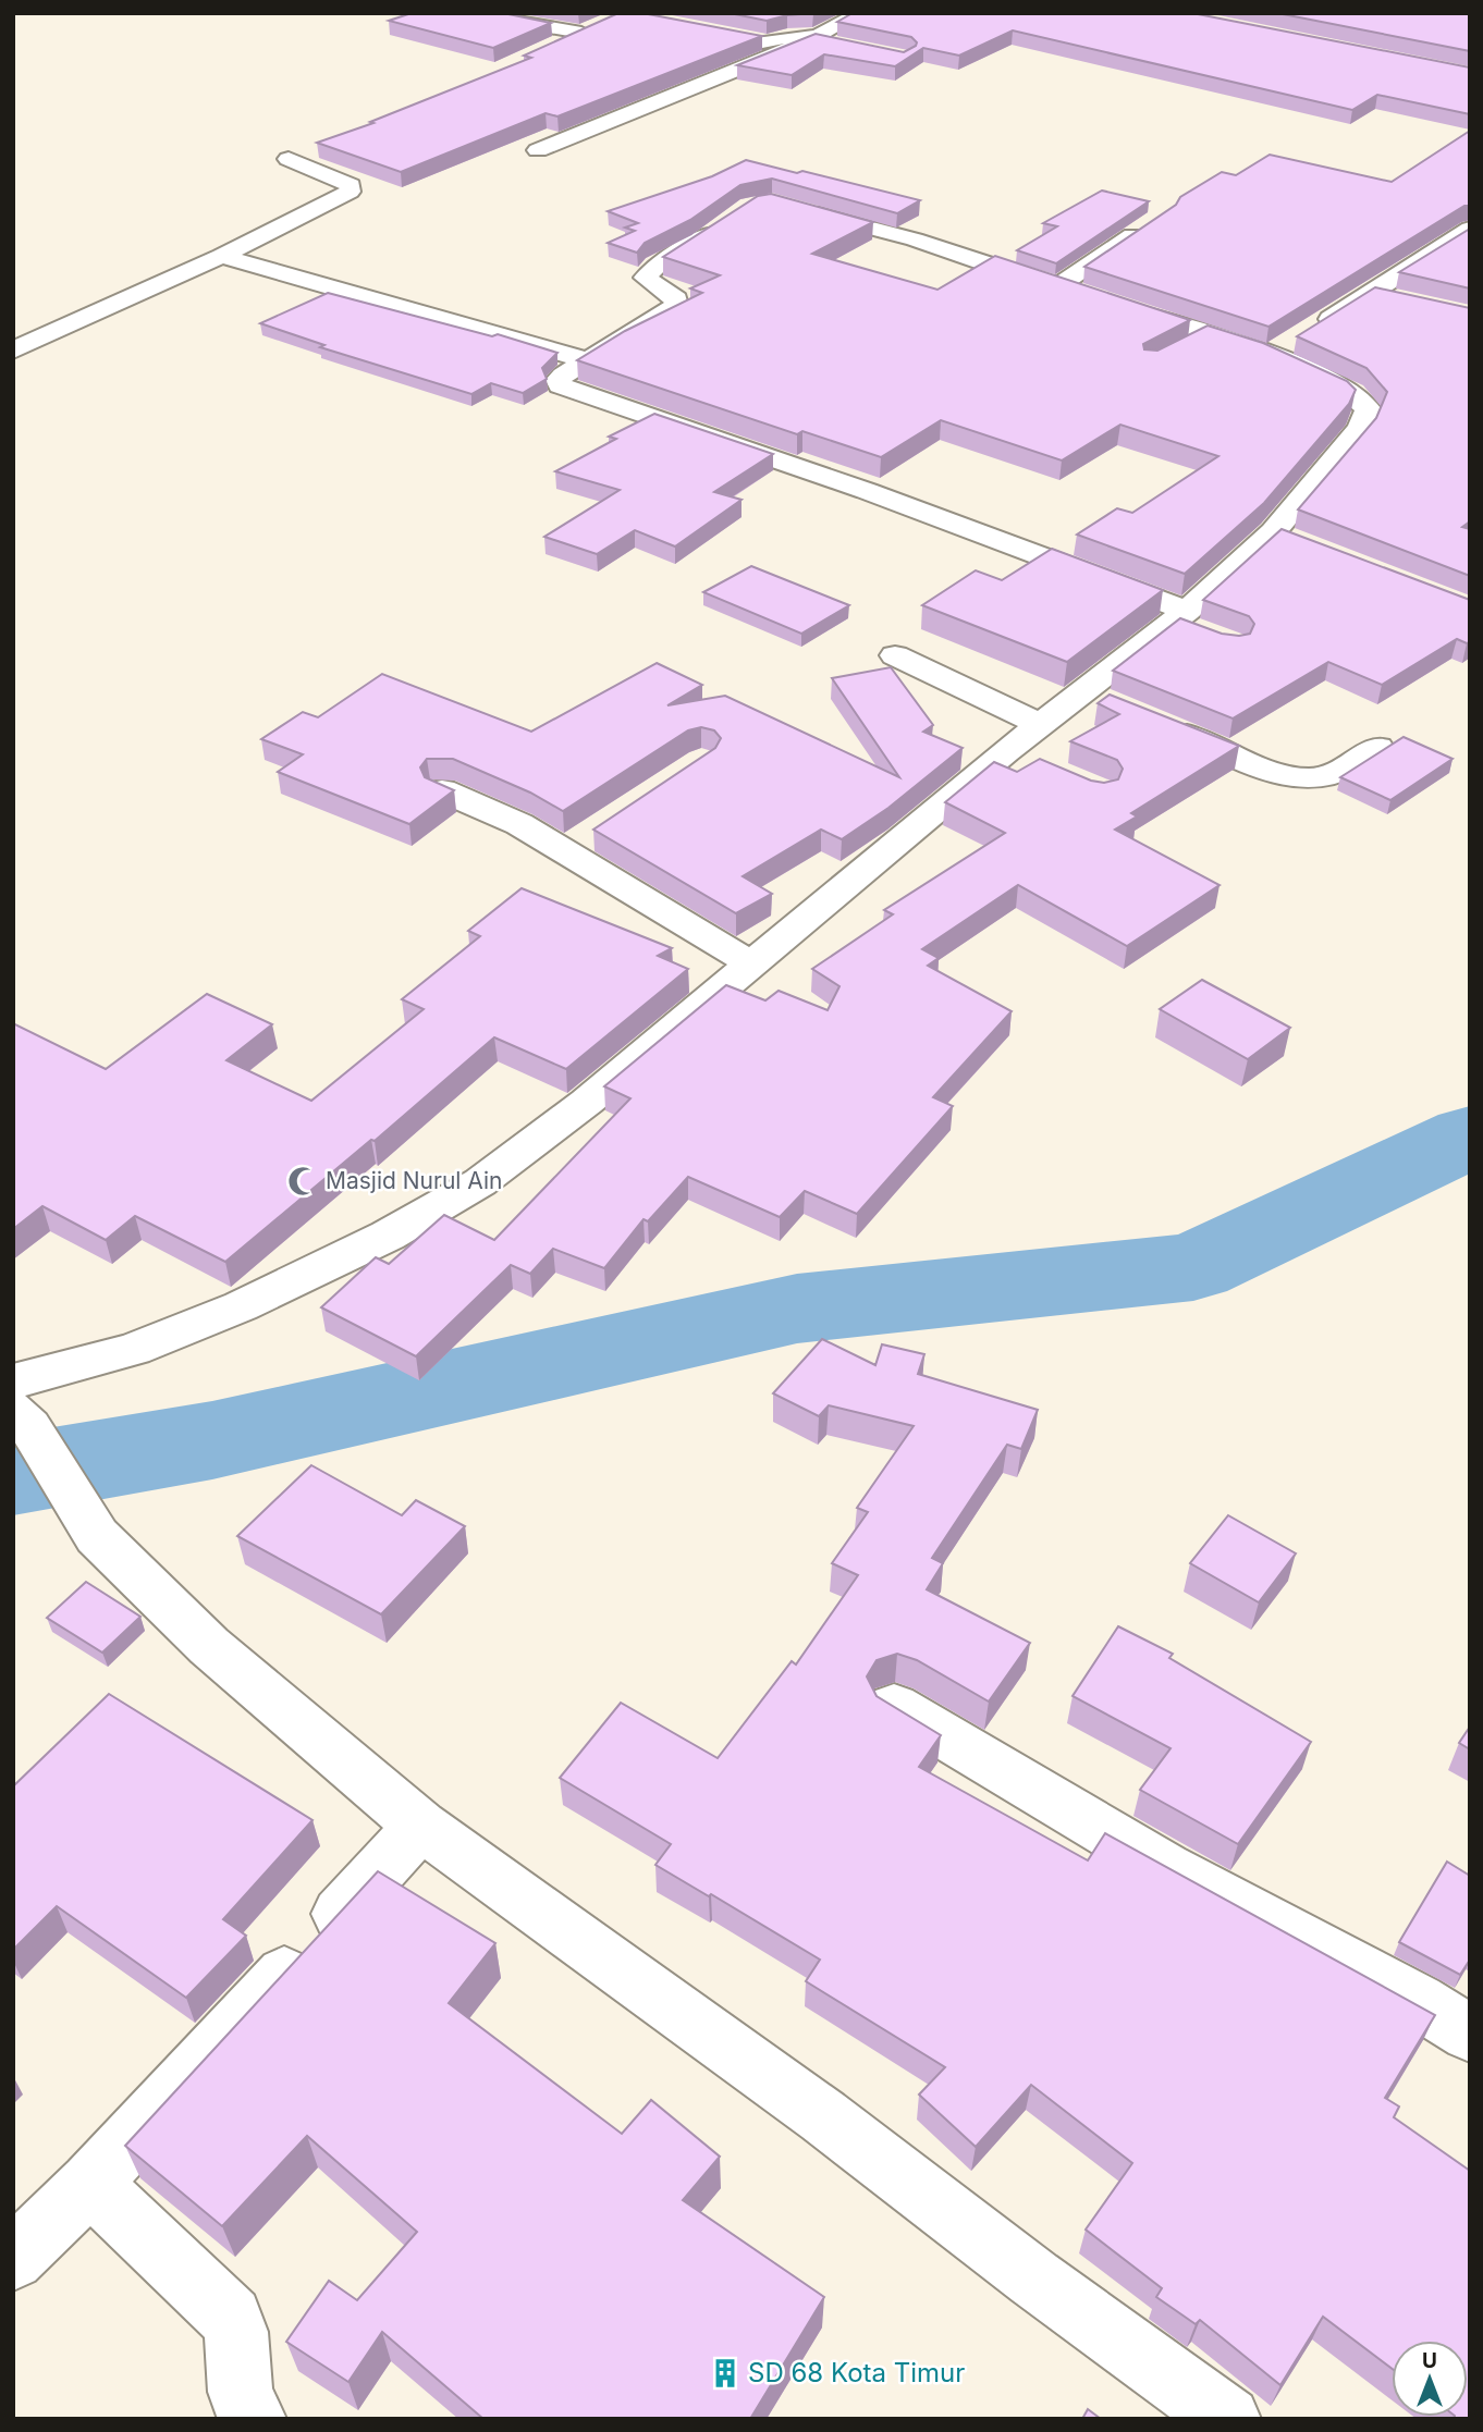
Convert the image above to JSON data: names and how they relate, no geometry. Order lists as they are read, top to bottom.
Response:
{
  "places": {
    "mosque": ["Masjid Nurul Ain"],
    "building": ["SD 68 Kota Timur"]
  },
  "north": "top"
}
